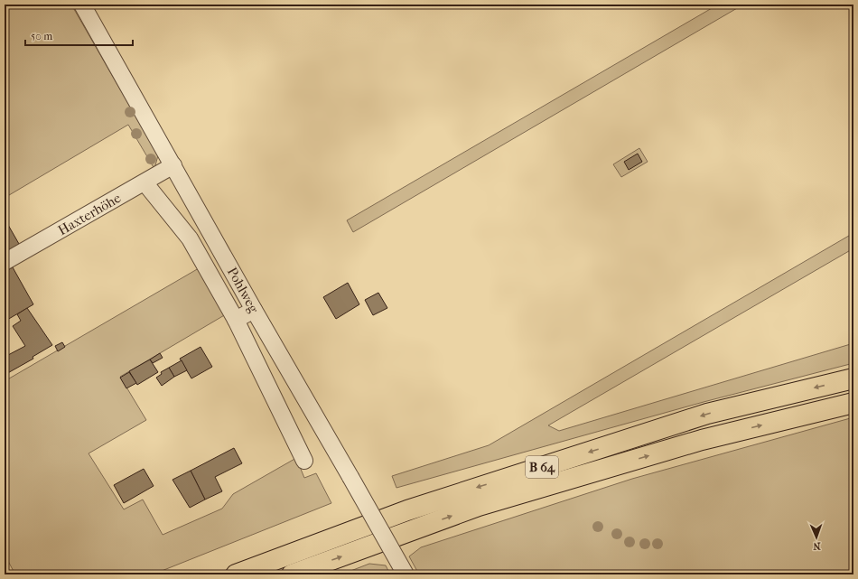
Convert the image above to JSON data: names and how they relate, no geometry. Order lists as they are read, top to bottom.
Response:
{
  "streets": {
    "highway": ["B 64"],
    "street": ["Haxterhöhe", "Pohlweg"]
  },
  "crossings": [
    ["Haxterhöhe", "Pohlweg"]
  ],
  "scale_bar": "50 m",
  "north": "bottom"
}
